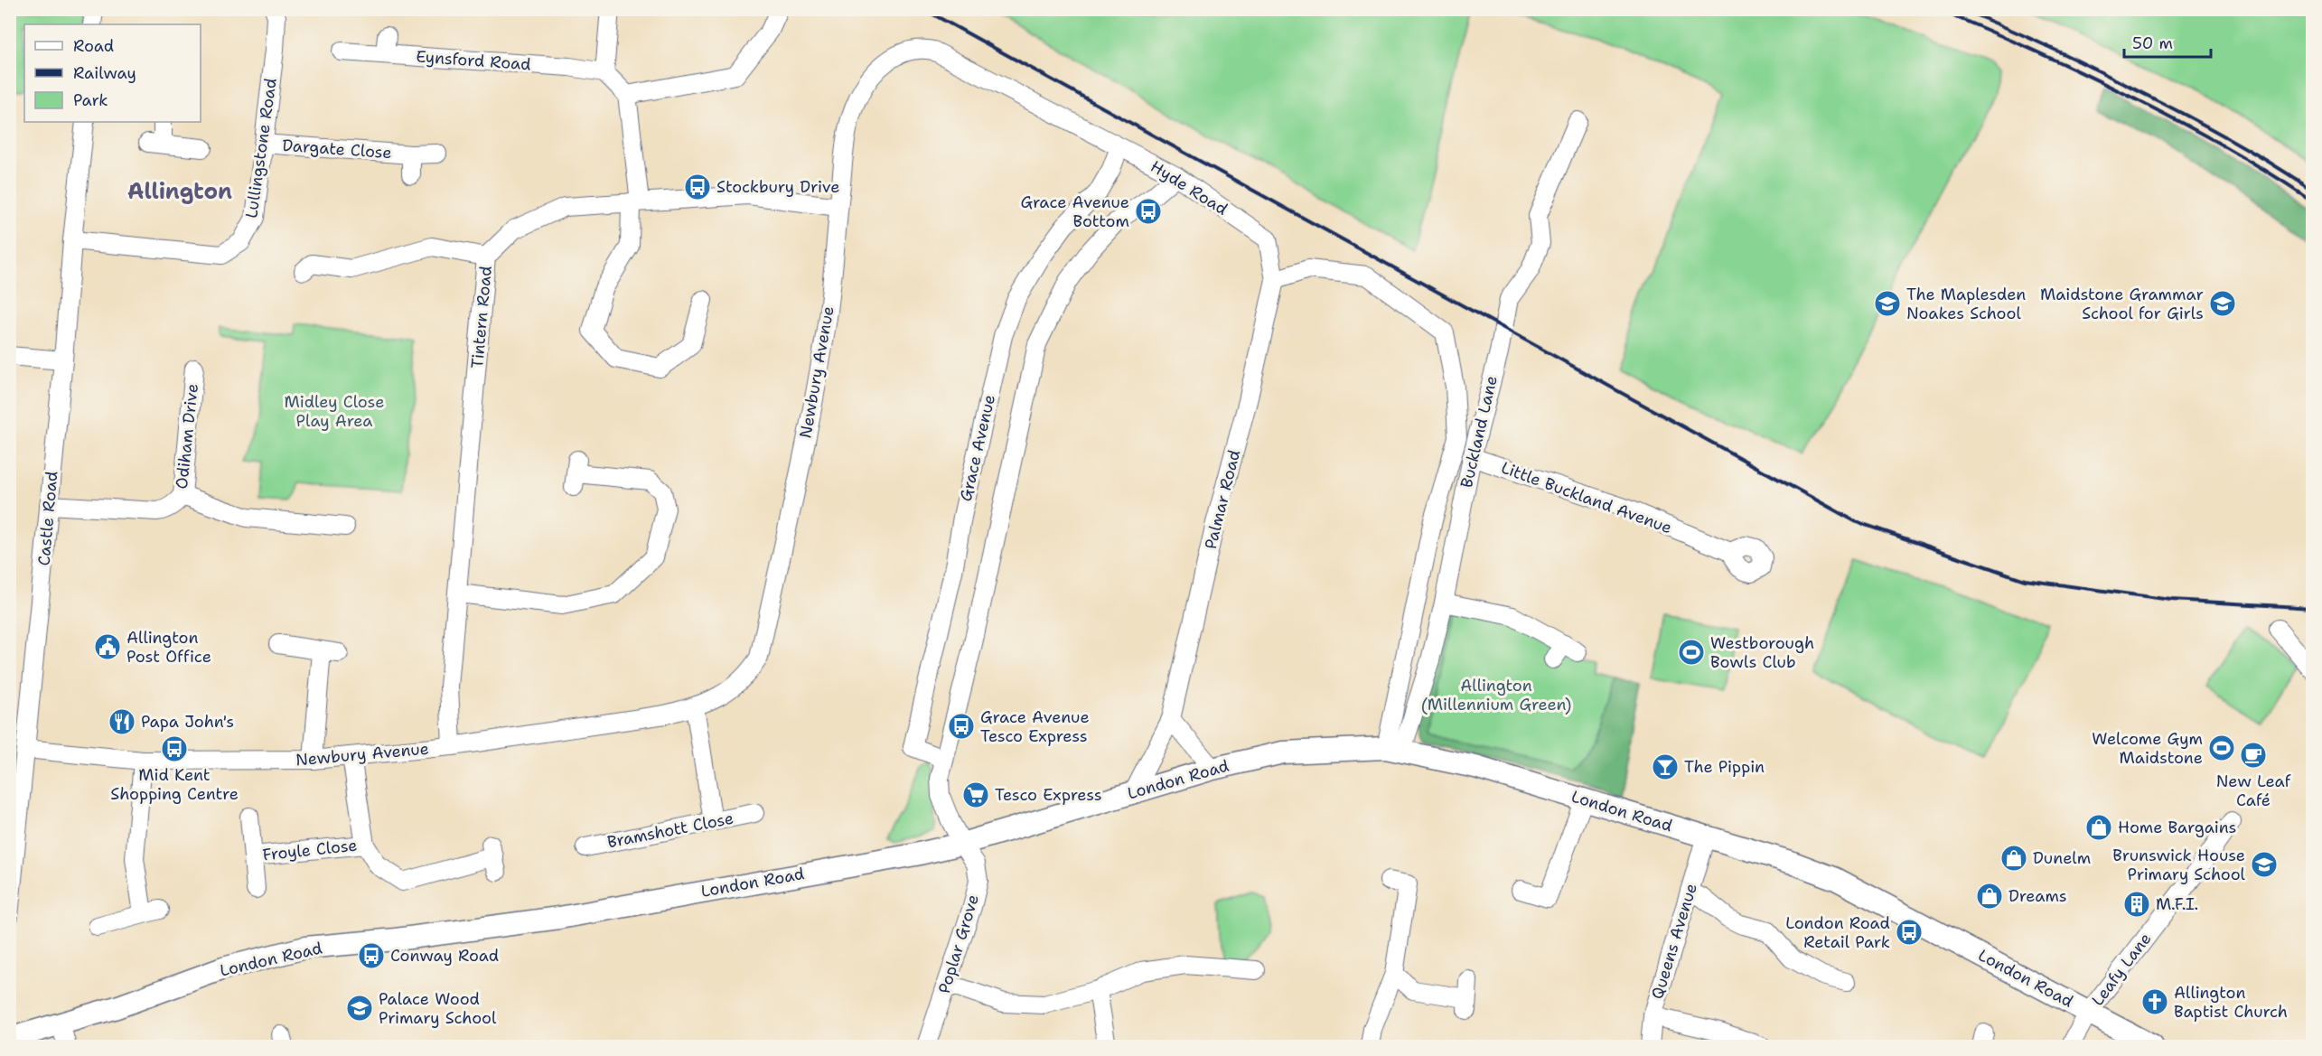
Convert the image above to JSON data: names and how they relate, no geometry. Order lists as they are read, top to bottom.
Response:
{
  "streets": {
    "main road": ["London Road"],
    "street": [
      "Eynsford Road",
      "Lullingstone Road",
      "Dargate Close",
      "Hyde Road",
      "Tintern Road",
      "Newbury Avenue",
      "Buckland Lane",
      "Odiham Drive",
      "Grace Avenue",
      "Little Buckland Avenue",
      "Palmar Road",
      "Castle Road",
      "Bramshott Close",
      "Froyle Close",
      "Queens Avenue",
      "Poplar Grove",
      "Leafy Lane"
    ]
  },
  "crossings": [
    ["Lullingstone Road", "Dargate Close"],
    ["Lullingstone Road", "Castle Road"],
    ["Hyde Road", "Newbury Avenue"],
    ["Hyde Road", "Buckland Lane"],
    ["Hyde Road", "Grace Avenue"],
    ["Hyde Road", "Palmar Road"],
    ["Tintern Road", "Newbury Avenue"],
    ["Newbury Avenue", "Castle Road"],
    ["Newbury Avenue", "Froyle Close"],
    ["Buckland Lane", "Little Buckland Avenue"],
    ["Buckland Lane", "Palmar Road"],
    ["Buckland Lane", "London Road"],
    ["Odiham Drive", "Castle Road"],
    ["Palmar Road", "London Road"],
    ["London Road", "Queens Avenue"],
    ["London Road", "Poplar Grove"],
    ["London Road", "Leafy Lane"]
  ],
  "districts": ["Allington"],
  "parks": ["Midley Close Play Area", "Allington (Millennium Green)"],
  "places": {
    "bus stop": [
      "Stockbury Drive",
      "Grace Avenue Bottom",
      "Grace Avenue Tesco Express",
      "Mid Kent Shopping Centre",
      "London Road Retail Park",
      "Conway Road"
    ],
    "school or university": [
      "The Maplesden Noakes School",
      "Maidstone Grammar School for Girls",
      "Brunswick House Primary School",
      "Palace Wood Primary School"
    ],
    "public building": ["Allington Post Office"],
    "sports": ["Westborough Bowls Club", "Welcome Gym Maidstone"],
    "restaurant": ["Papa John's"],
    "cafe": ["New Leaf Café"],
    "bar": ["The Pippin"],
    "supermarket": ["Tesco Express"],
    "shop": ["Home Bargains", "Dunelm", "Dreams"],
    "building": ["M.F.I."],
    "church": ["Allington Baptist Church"]
  },
  "legend": ["Road", "Railway", "Park"],
  "scale_bar": "50 m"
}
